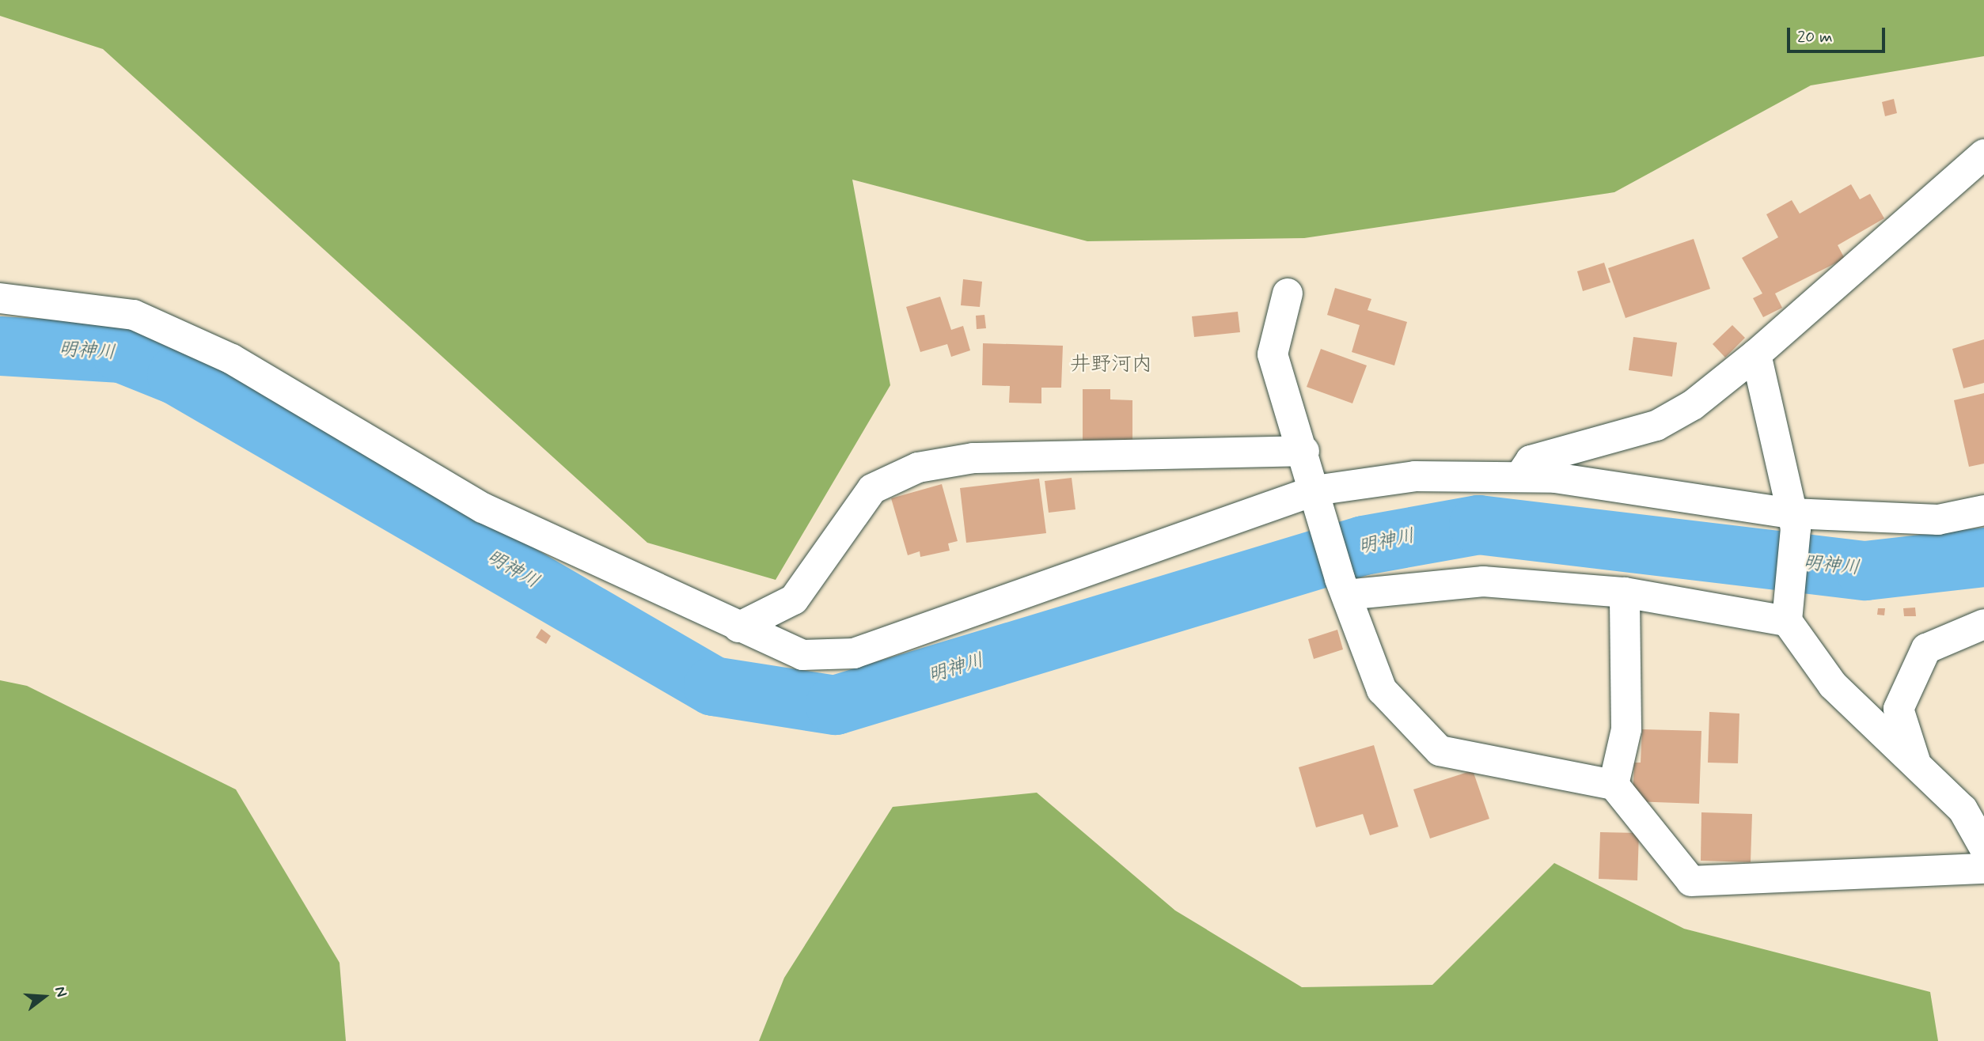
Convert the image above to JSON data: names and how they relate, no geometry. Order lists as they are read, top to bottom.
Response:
{
  "districts": ["井野河内"],
  "water": ["明神川"],
  "scale_bar": "20 m",
  "north": "right"
}
